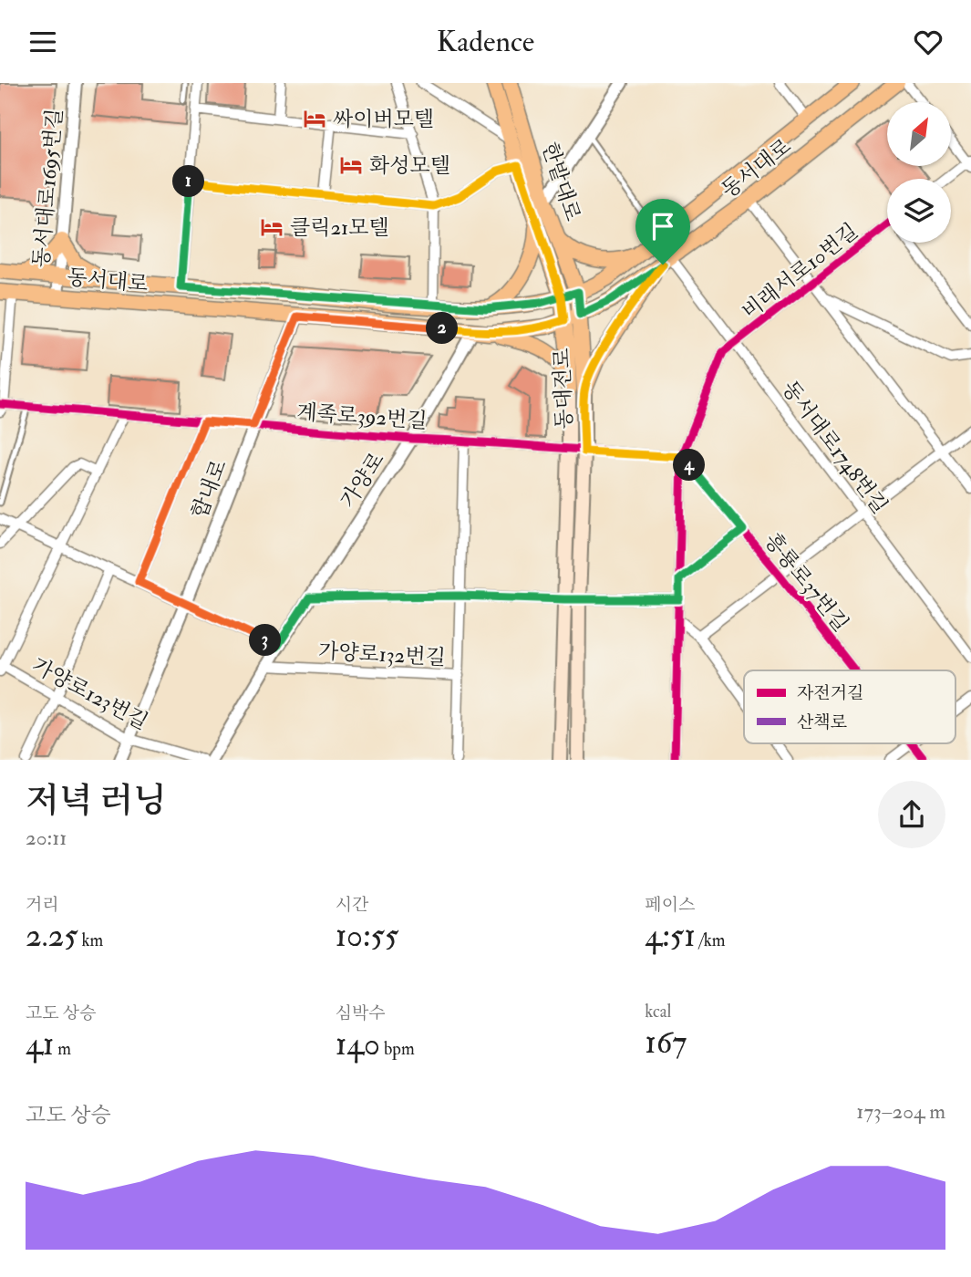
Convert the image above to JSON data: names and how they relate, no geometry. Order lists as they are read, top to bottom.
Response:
{
  "streets": {
    "main road": ["동서대로", "한밭대로", "동대전로"],
    "street": [
      "동서대로1695번길",
      "비래서로10번길",
      "계족로392번길",
      "동서대로1748번길",
      "가양로",
      "합내로",
      "흥룡로37번길",
      "가양로132번길",
      "가양로123번길"
    ]
  },
  "crossings": [
    ["동서대로", "한밭대로"],
    ["동서대로", "동서대로1695번길"],
    ["동서대로", "동대전로"],
    ["동서대로", "동서대로1748번길"],
    ["동서대로", "가양로"],
    ["동서대로", "합내로"],
    ["한밭대로", "동대전로"],
    ["비래서로10번길", "동서대로1748번길"],
    ["비래서로10번길", "흥룡로37번길"],
    ["동대전로", "계족로392번길"],
    ["계족로392번길", "가양로"],
    ["계족로392번길", "합내로"],
    ["가양로", "가양로132번길"],
    ["합내로", "가양로123번길"]
  ],
  "places": {
    "hotel": ["싸이버모텔", "화성모텔", "클릭21모텔"]
  },
  "legend": ["자전거길", "산책로"],
  "north": "top right",
  "page": {
    "header": "Kadence",
    "pins": [
      "1",
      "2",
      "4",
      "3"
    ],
    "heading": ["저녁 러닝", "20:11"],
    "stats": [
      ["거리", "2.25 km"],
      ["시간", "10:55"],
      ["페이스", "4:51 /km"],
      ["고도 상승", "41 m"],
      ["심박수", "140 bpm"],
      ["kcal", "167"]
    ],
    "chart": ["고도 상승", "173–204 m"]
  }
}
